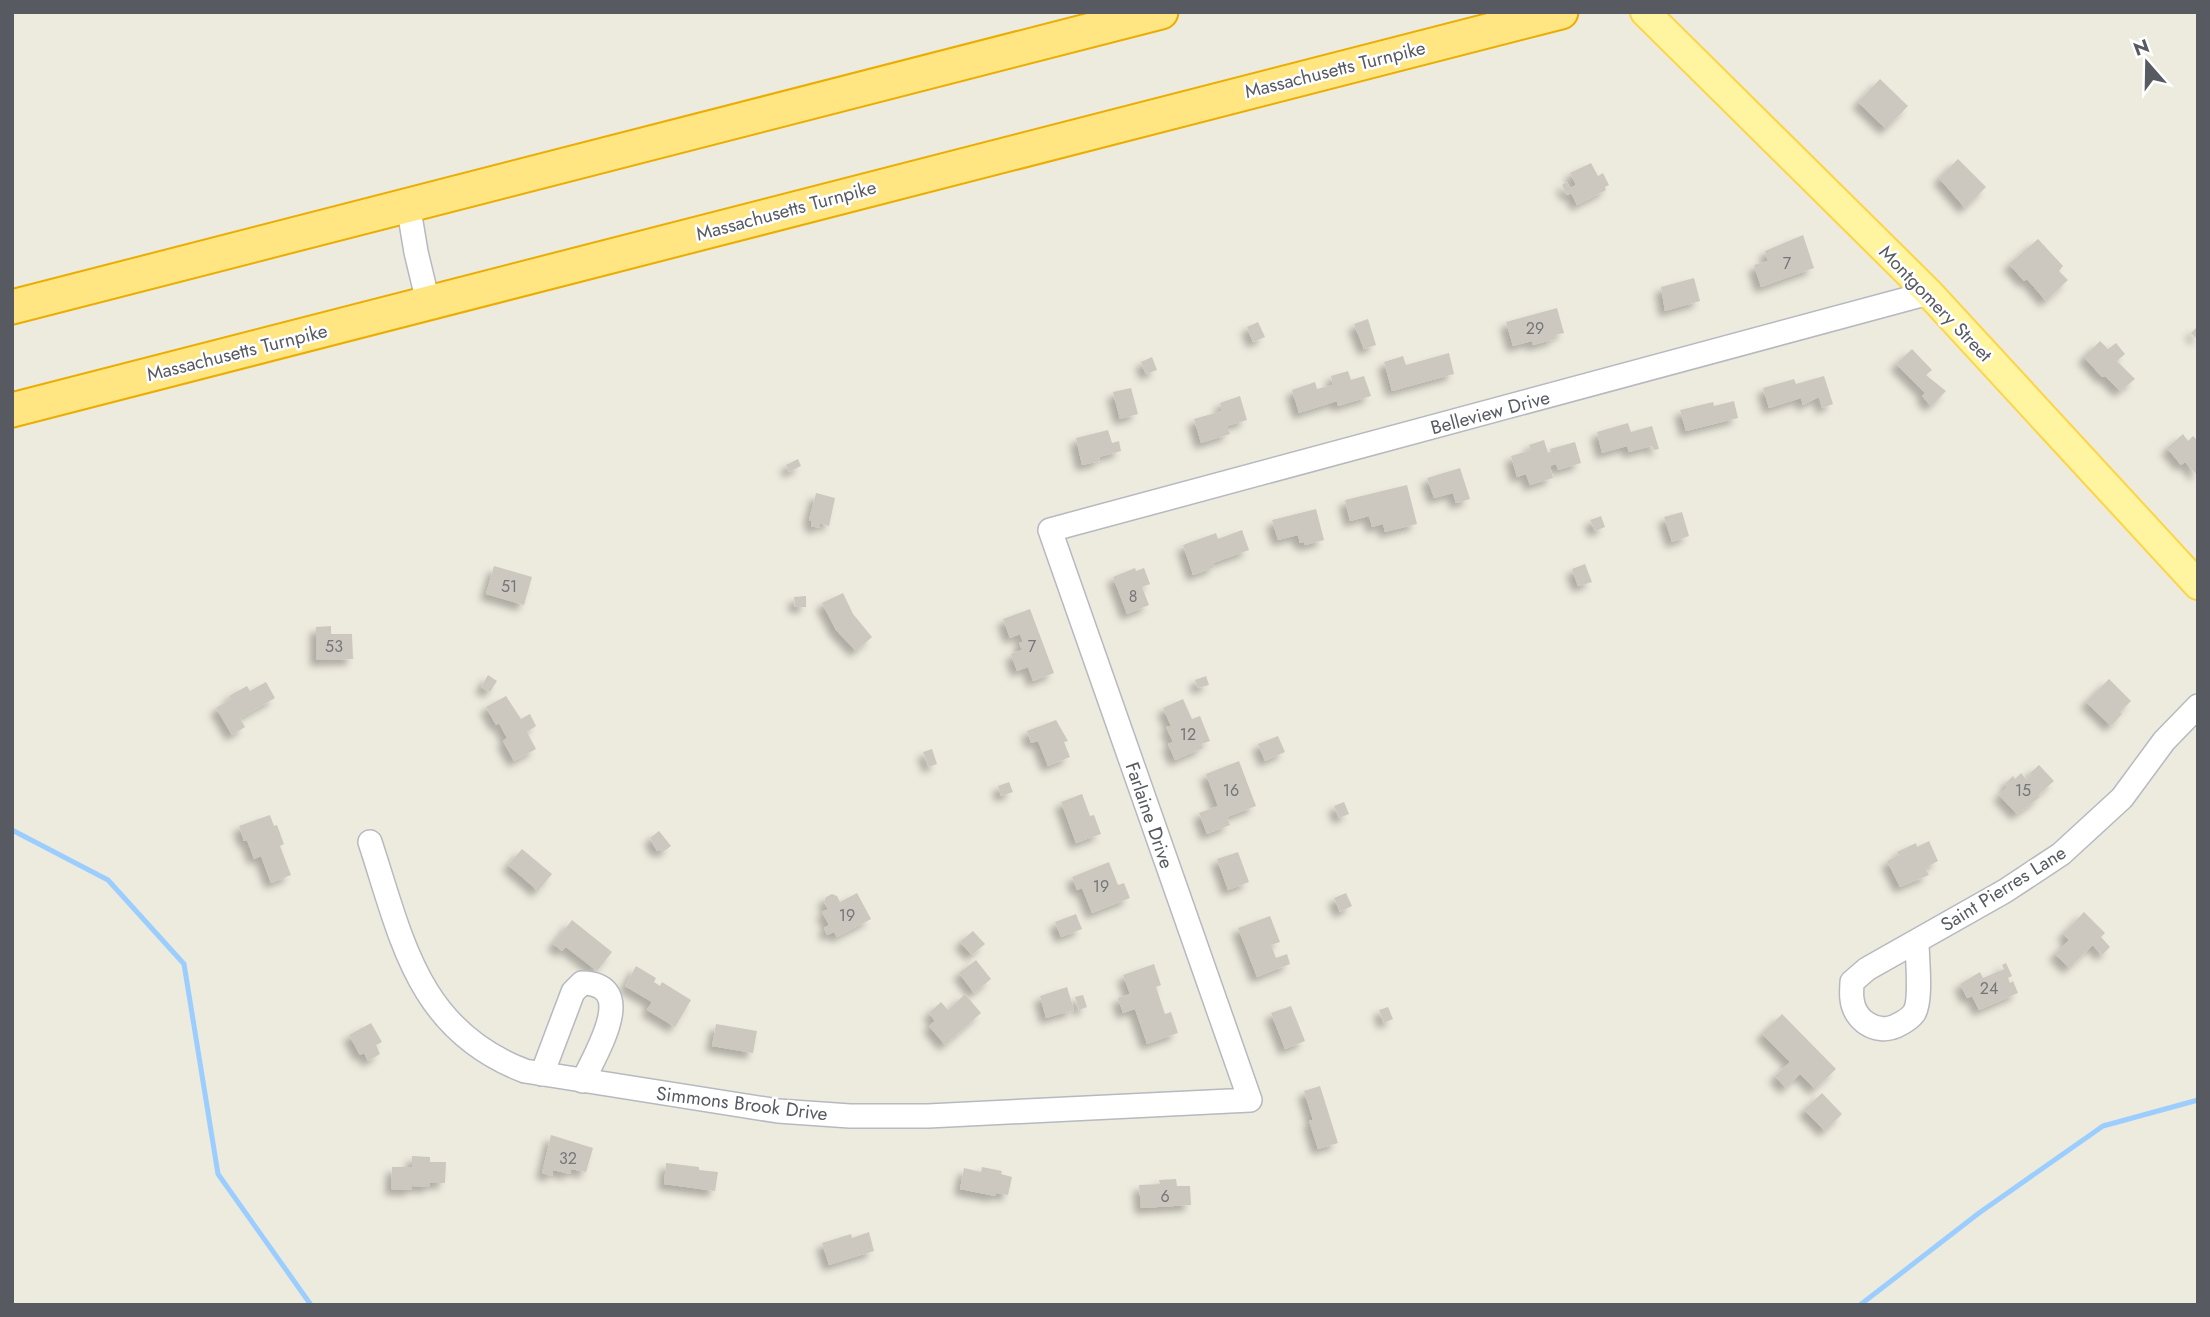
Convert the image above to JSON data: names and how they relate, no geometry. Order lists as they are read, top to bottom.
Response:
{
  "streets": {
    "highway": ["Massachusetts Turnpike"],
    "main road": ["Montgomery Street"],
    "street": [
      "Belleview Drive",
      "Farlaine Drive",
      "Saint Pierres Lane",
      "Simmons Brook Drive"
    ]
  },
  "crossings": [
    ["Montgomery Street", "Belleview Drive"],
    ["Belleview Drive", "Farlaine Drive"],
    ["Farlaine Drive", "Simmons Brook Drive"]
  ],
  "house_numbers": [
    "7",
    "29",
    "51",
    "8",
    "53",
    "7",
    "12",
    "16",
    "15",
    "19",
    "19",
    "24",
    "32",
    "6"
  ],
  "north": "top"
}
